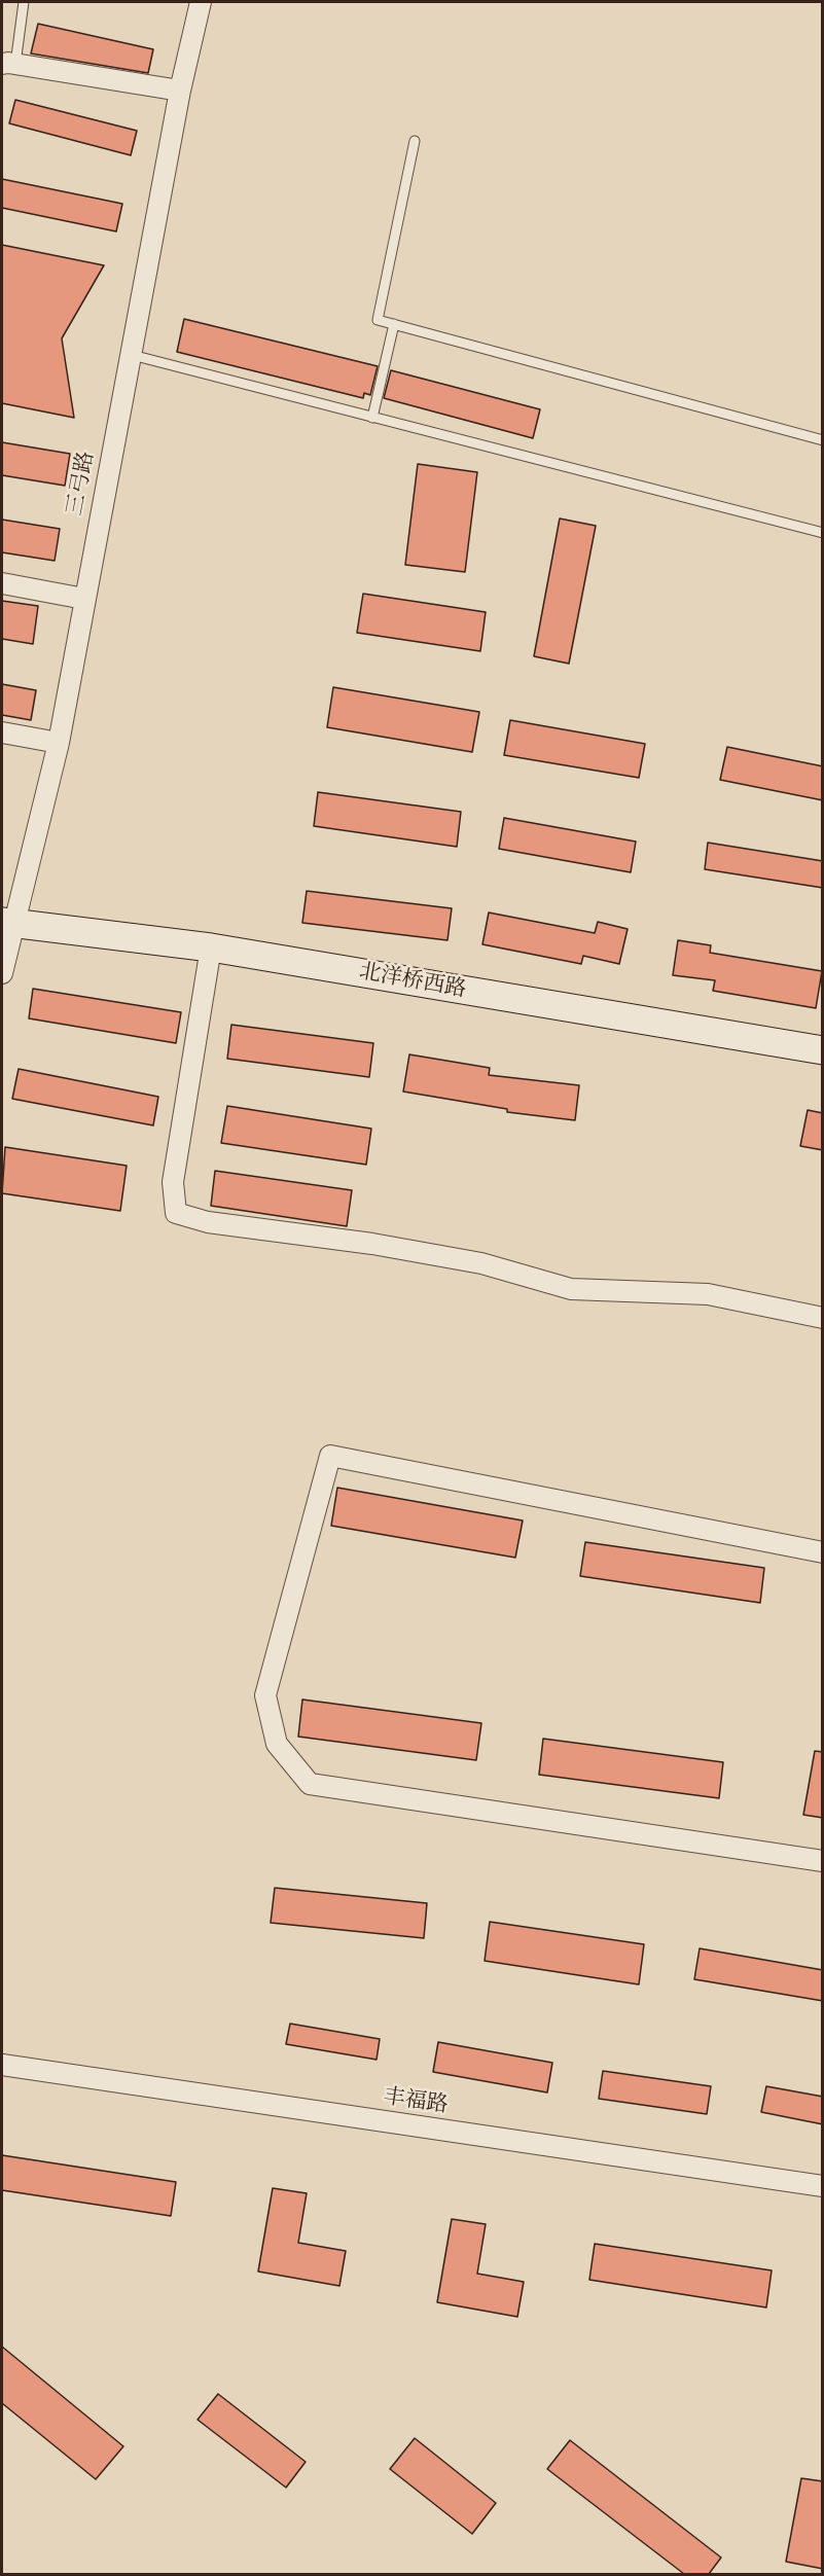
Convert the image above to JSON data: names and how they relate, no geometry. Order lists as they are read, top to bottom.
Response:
{
  "streets": {
    "main road": ["北洋桥西路"],
    "street": ["三弓路", "丰福路"]
  },
  "crossings": [
    ["三弓路", "北洋桥西路"]
  ]
}
